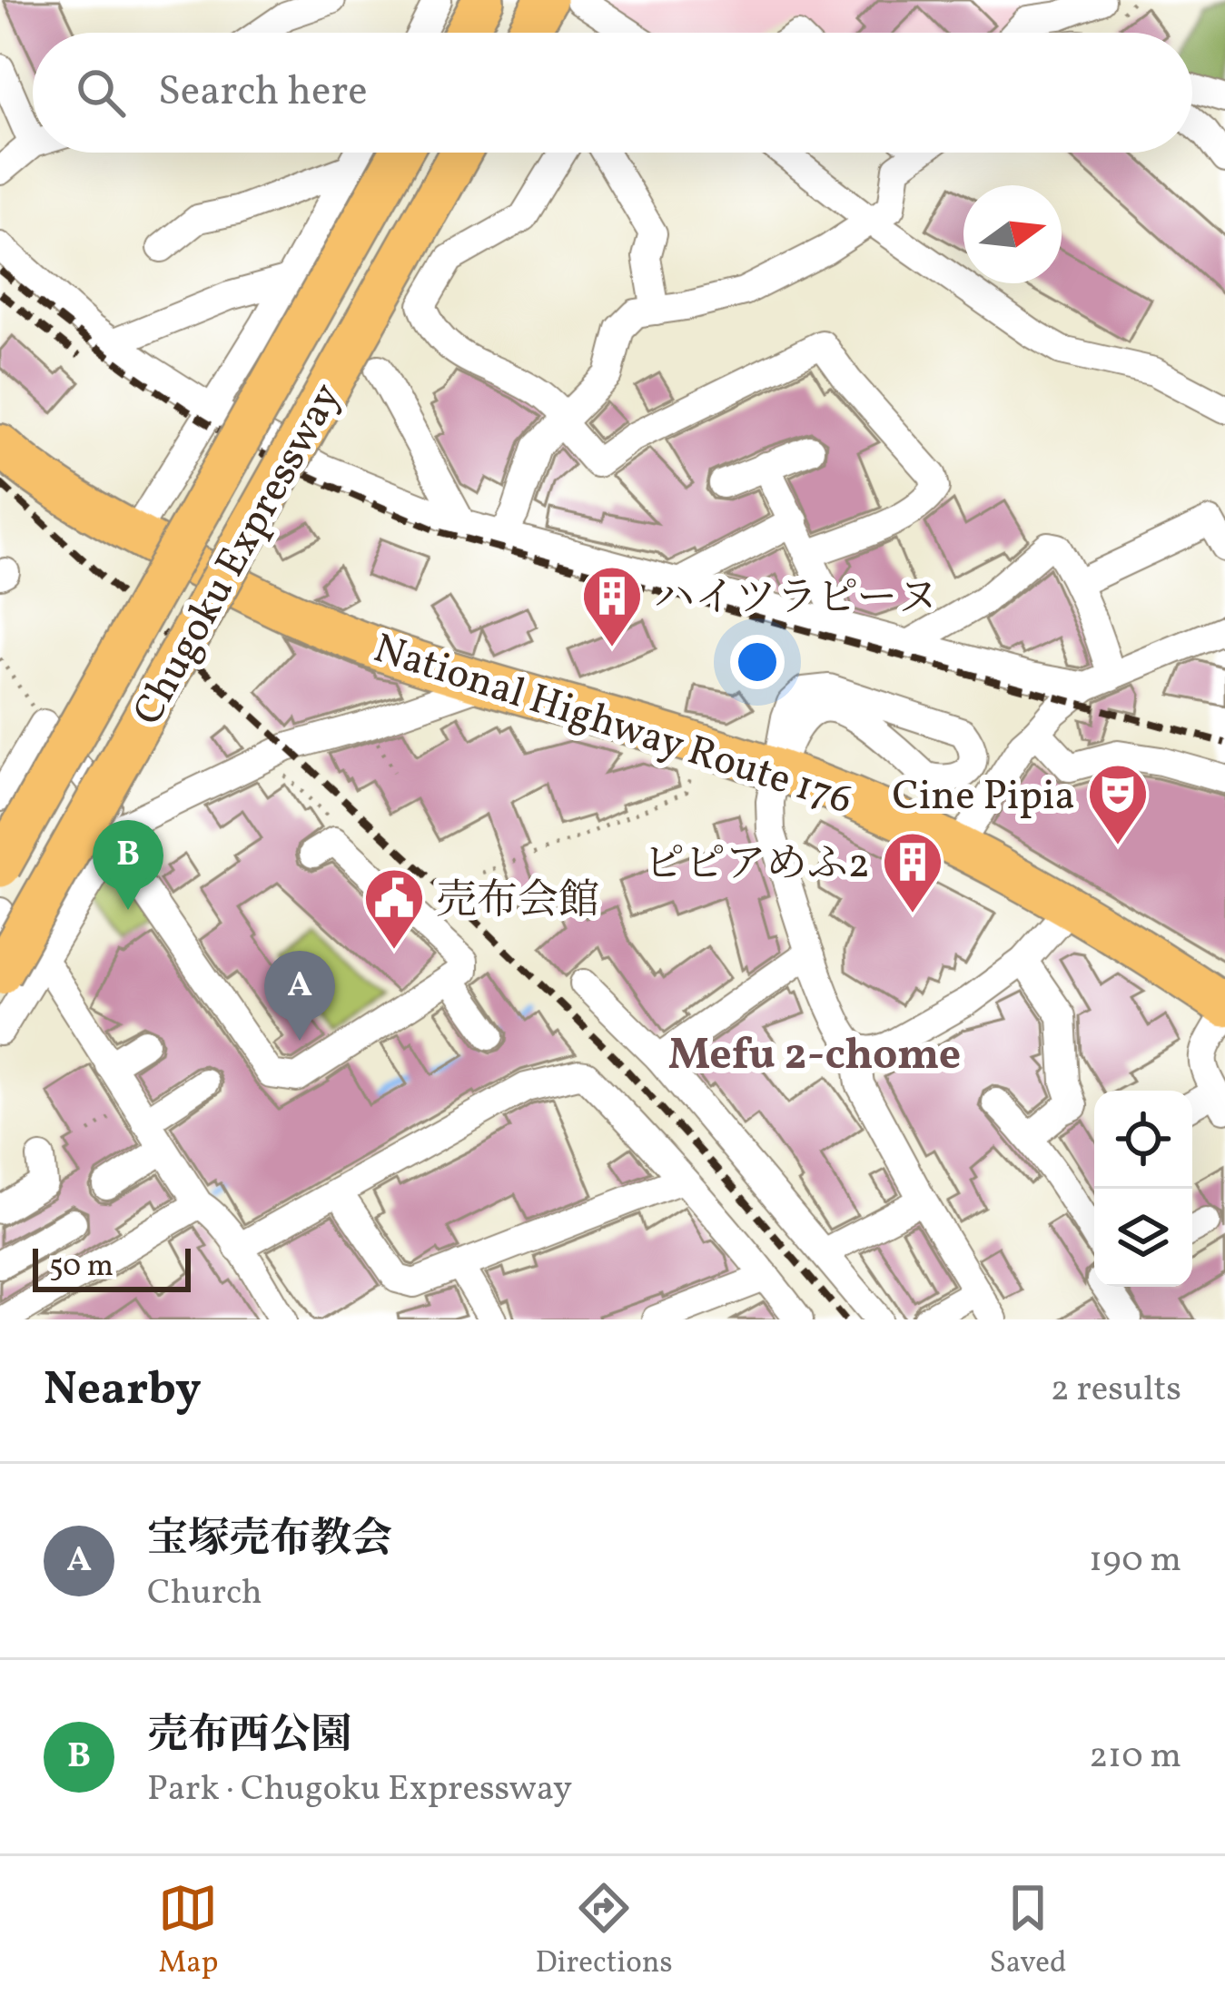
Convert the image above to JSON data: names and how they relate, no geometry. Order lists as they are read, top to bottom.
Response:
{
  "streets": {
    "highway": ["Chugoku Expressway", "National Highway Route 176"]
  },
  "districts": ["Mefu 2-chome"],
  "places": {
    "building": ["ハイツラピーヌ", "ピピアめふ2"],
    "theatre": ["Cine Pipia"],
    "public building": ["売布会館"]
  },
  "scale_bar": "50 m",
  "north": "right",
  "page": {
    "search": "Search here",
    "pins": ["B", "A"],
    "scale": "50 m",
    "heading": ["Nearby", "2 results"],
    "list": [
      {
        "mark": "A",
        "name": "宝塚売布教会",
        "note": "Church",
        "value": "190 m"
      },
      {
        "mark": "B",
        "name": "売布西公園",
        "note": "Park · Chugoku Expressway",
        "value": "210 m"
      }
    ],
    "nav": ["Map", "Directions", "Saved"]
  }
}
